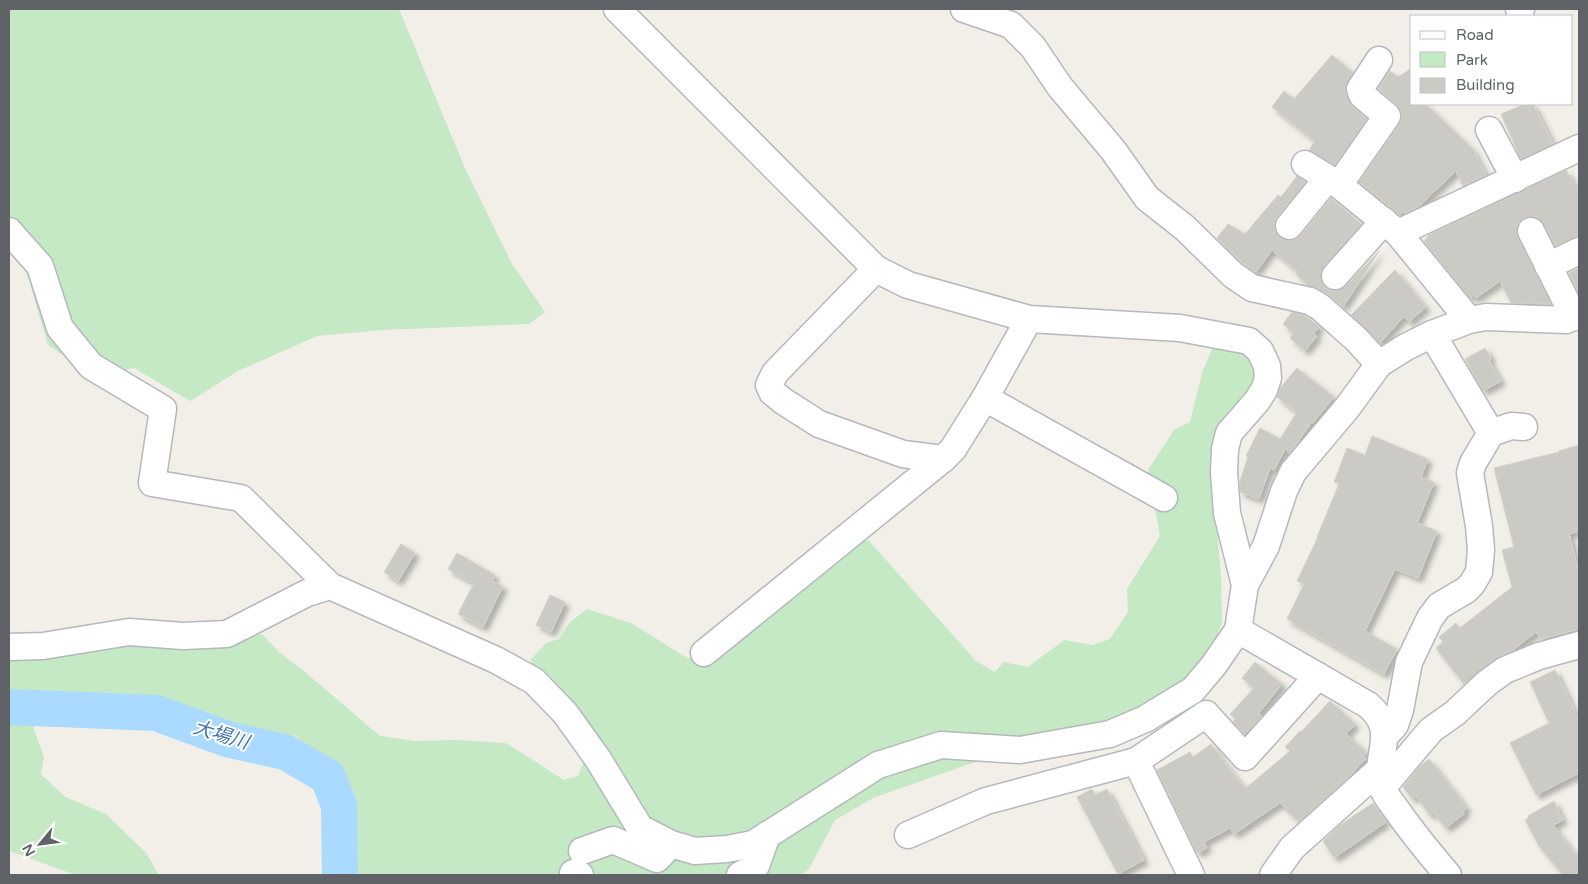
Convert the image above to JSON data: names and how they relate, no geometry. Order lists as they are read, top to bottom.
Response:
{
  "water": ["大場川"],
  "legend": ["Road", "Park", "Building"],
  "north": "bottom left"
}
